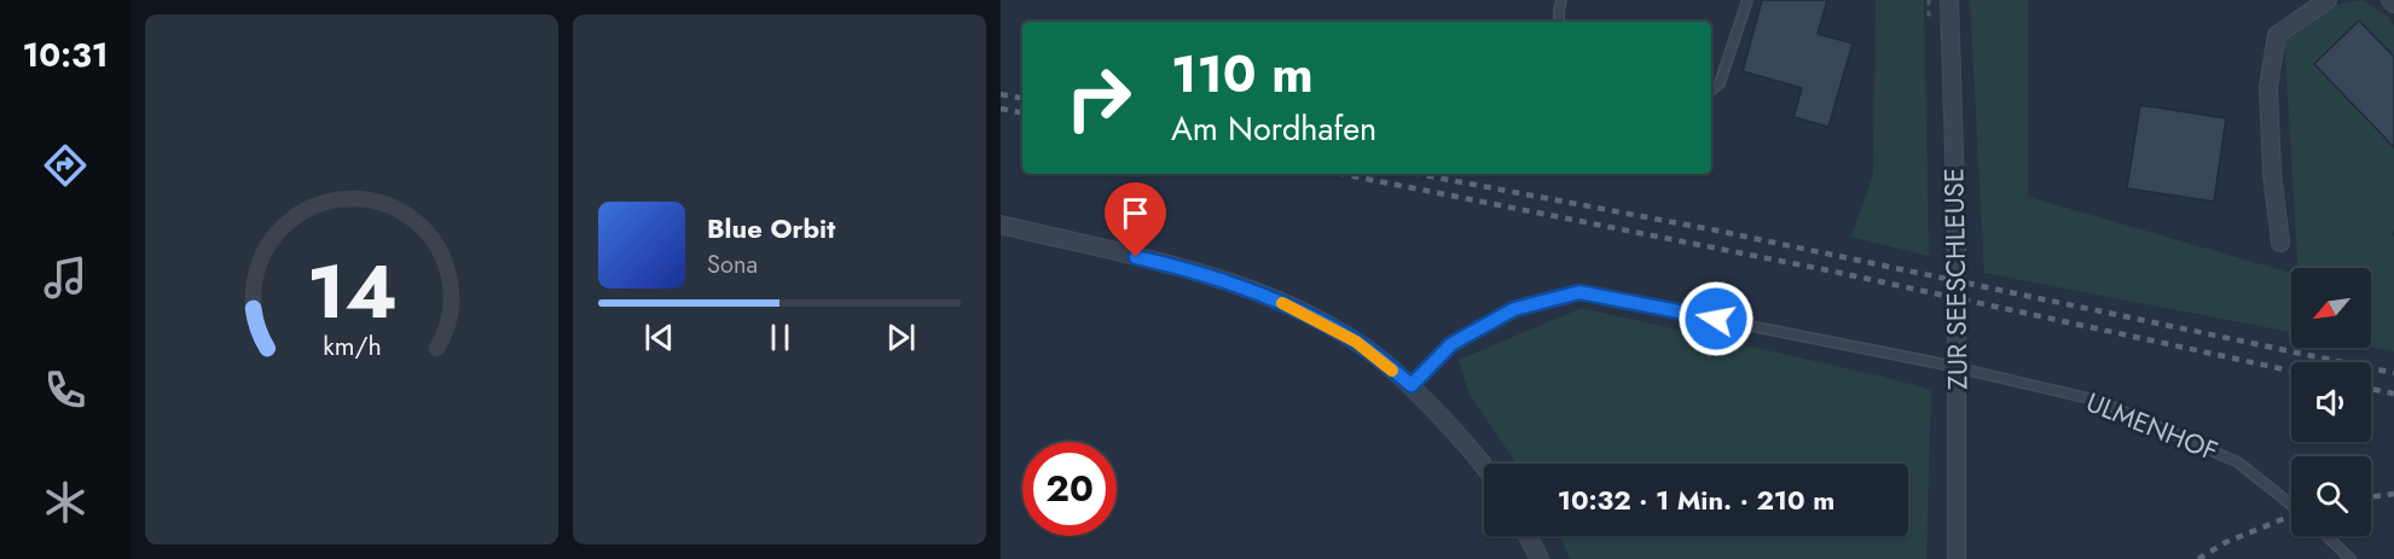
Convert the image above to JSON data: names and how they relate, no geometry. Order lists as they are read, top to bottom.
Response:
{
  "streets": {
    "street": ["ZUR SEESCHLEUSE"],
    "lane": ["ULMENHOF"]
  },
  "north": "bottom left",
  "page": {
    "tabs": "10:31",
    "turn": ["110 m", "Am Nordhafen"],
    "song": ["Blue Orbit", "Sona"],
    "limit": "20",
    "trip": "10:32 · 1 Min. · 210 m",
    "gauge": ["14", "km/h"]
  }
}
